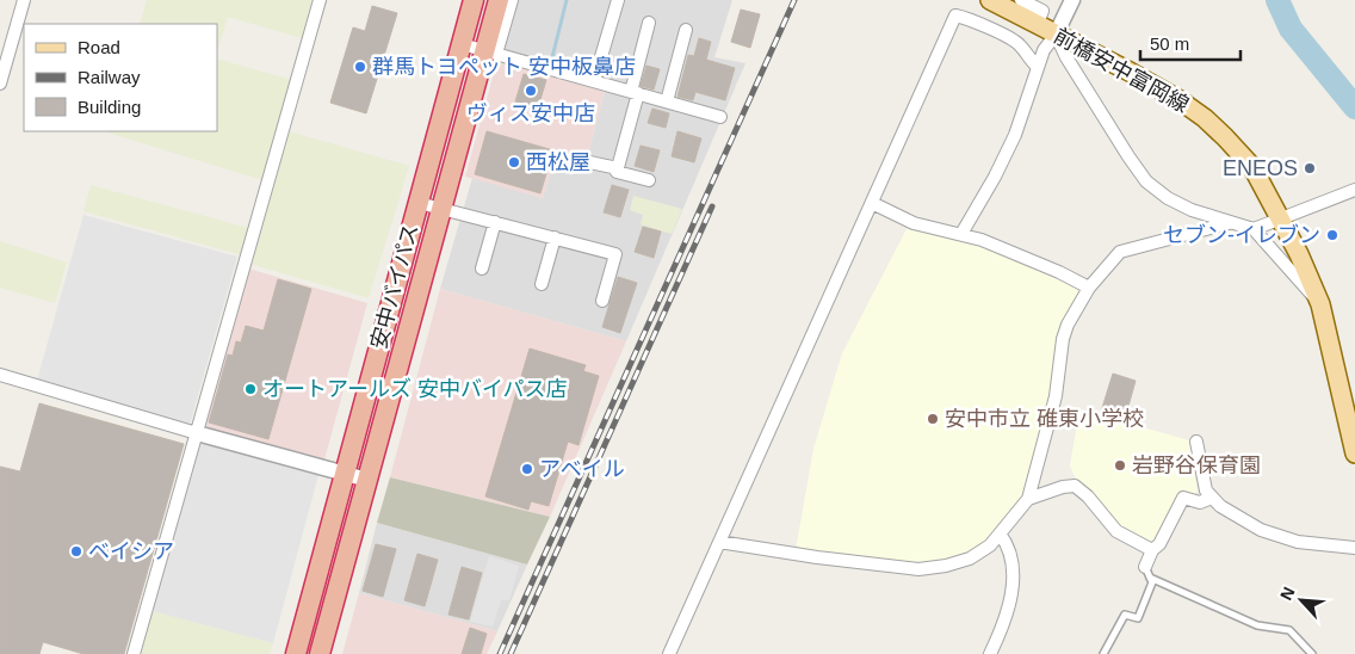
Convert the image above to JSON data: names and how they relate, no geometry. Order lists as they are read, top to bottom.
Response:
{
  "streets": {
    "highway": ["安中バイパス"],
    "main road": ["前橋安中富岡線"]
  },
  "places": [
    "群馬トヨペット 安中板鼻店",
    "ヴィス安中店",
    "西松屋",
    "ENEOS",
    "セブン-イレブン",
    "オートアールズ 安中バイパス店",
    "安中市立 碓東小学校",
    "岩野谷保育園",
    "アベイル",
    "ベイシア"
  ],
  "legend": ["Road", "Railway", "Building"],
  "scale_bar": "50 m",
  "north": "top left"
}
